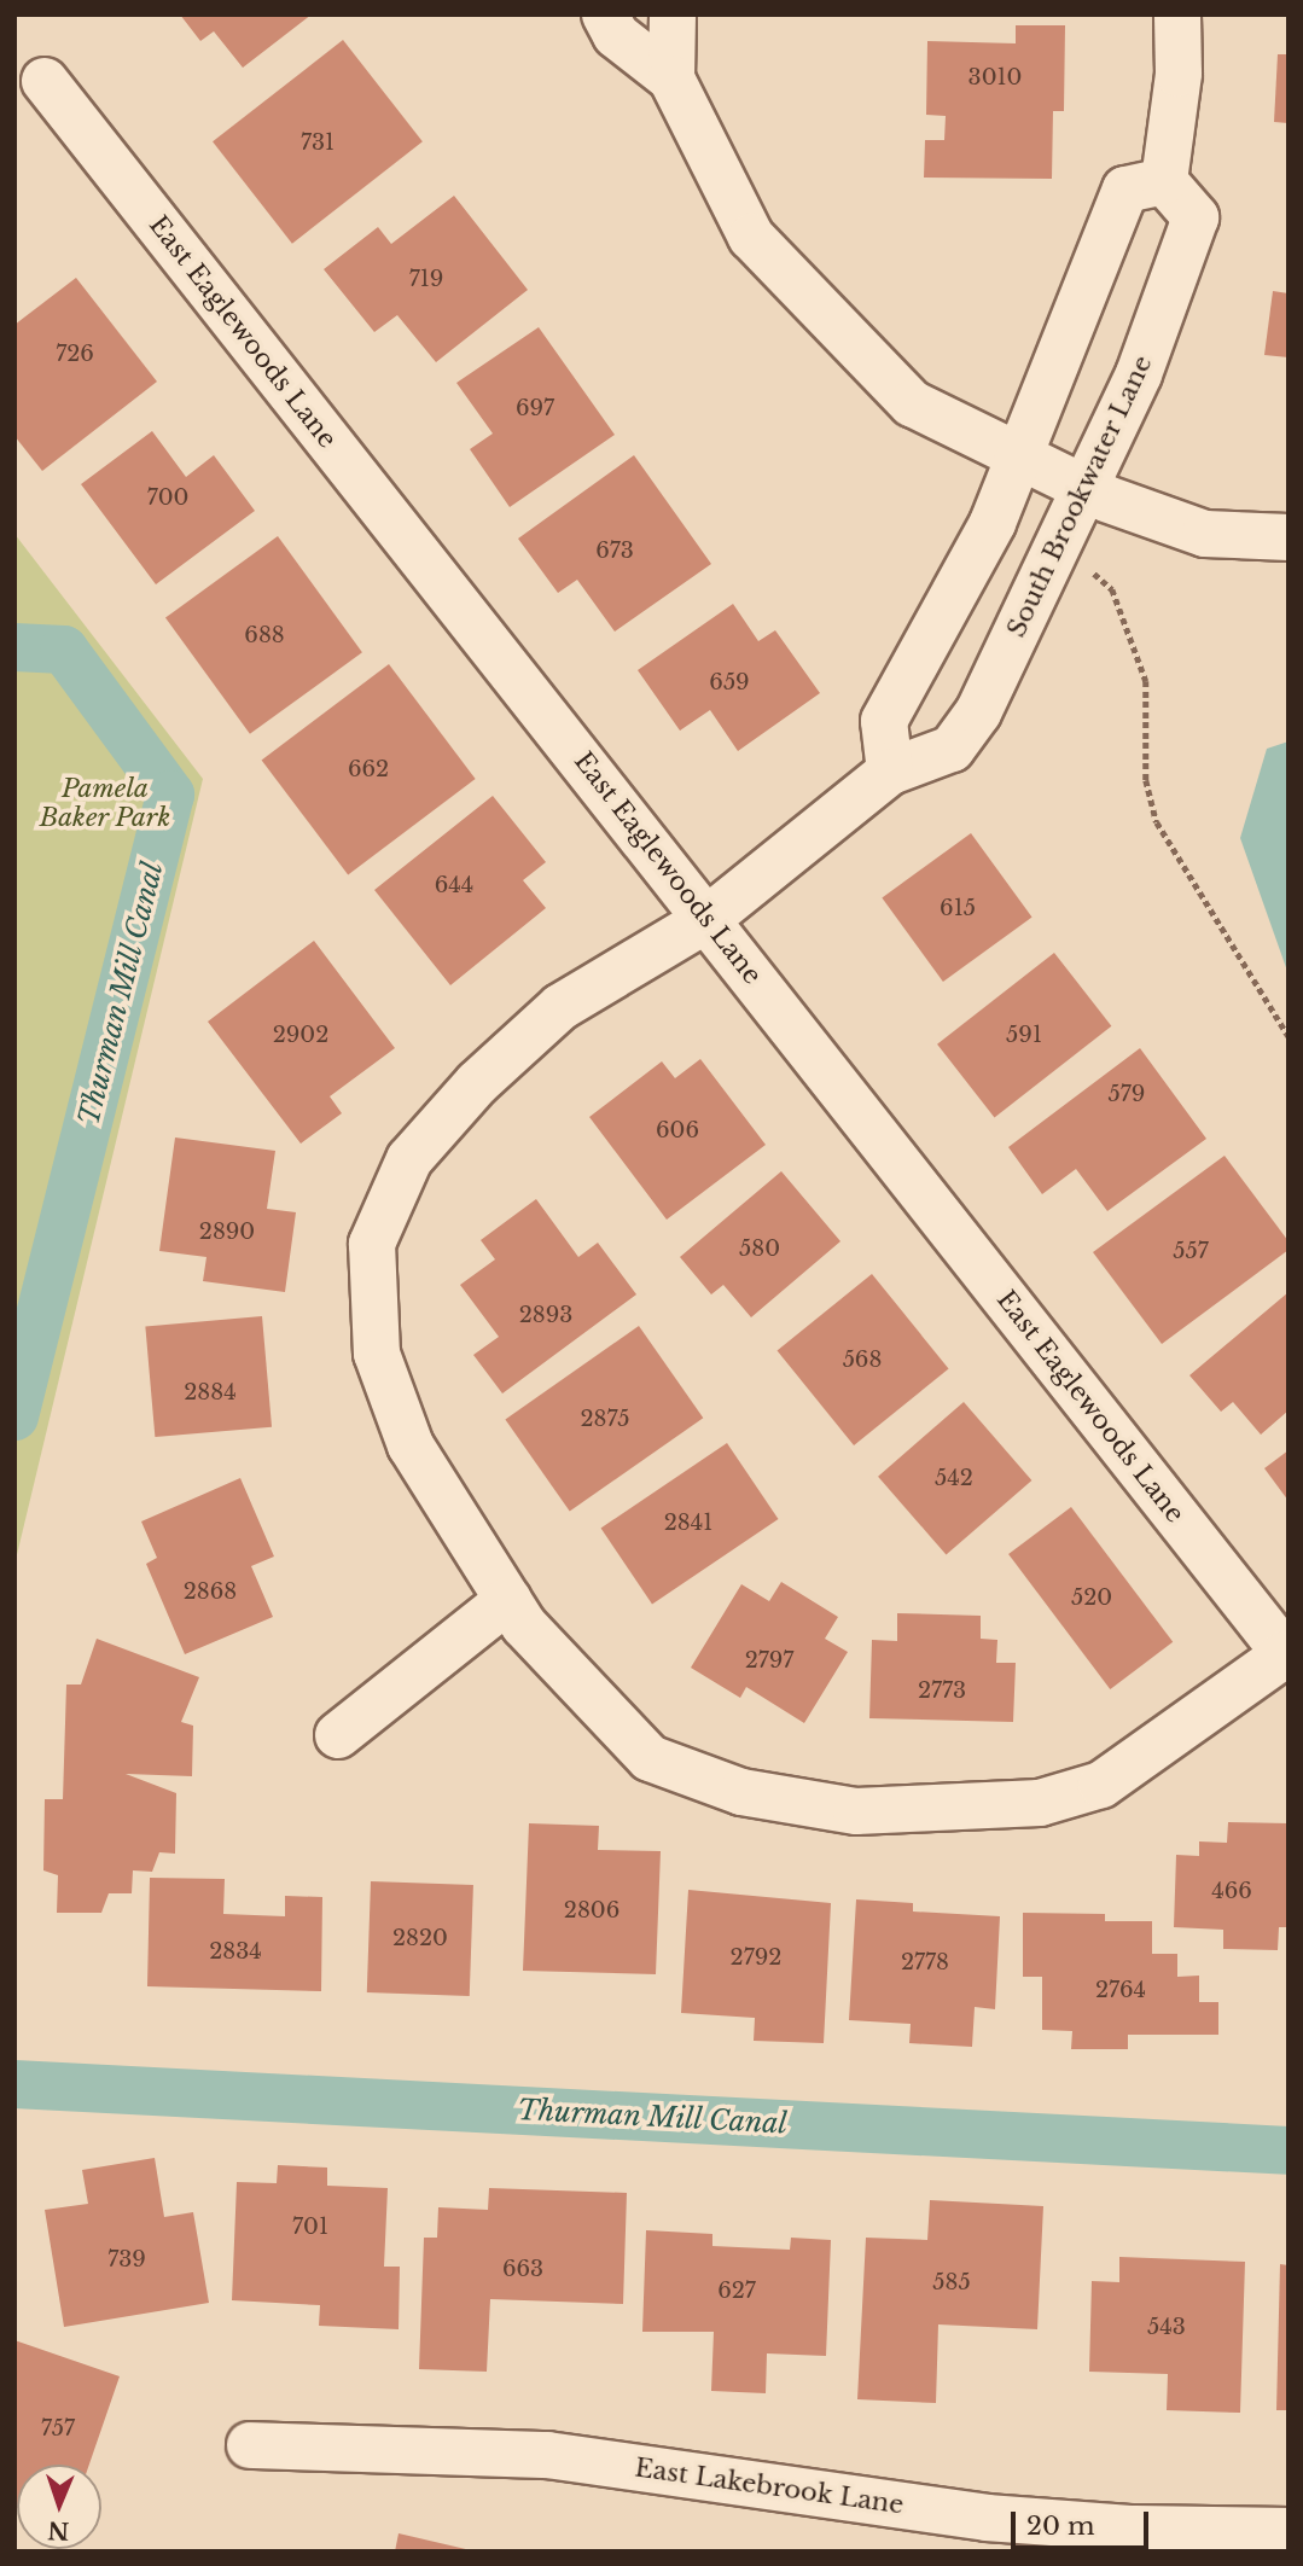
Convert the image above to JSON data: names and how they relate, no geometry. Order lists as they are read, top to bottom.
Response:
{
  "streets": {
    "street": ["East Eaglewoods Lane", "South Brookwater Lane", "East Lakebrook Lane"]
  },
  "crossings": [
    ["East Eaglewoods Lane", "South Brookwater Lane"]
  ],
  "water": ["Thurman Mill Canal"],
  "parks": ["Pamela Baker Park"],
  "house_numbers": [
    "3010",
    "731",
    "719",
    "726",
    "697",
    "700",
    "673",
    "688",
    "659",
    "662",
    "644",
    "615",
    "2902",
    "591",
    "579",
    "606",
    "2890",
    "580",
    "557",
    "2893",
    "568",
    "2884",
    "2875",
    "542",
    "2841",
    "2868",
    "520",
    "2797",
    "2773",
    "466",
    "2806",
    "2820",
    "2834",
    "2792",
    "2778",
    "2764",
    "701",
    "739",
    "663",
    "585",
    "627",
    "543",
    "757"
  ],
  "scale_bar": "20 m",
  "north": "bottom"
}
